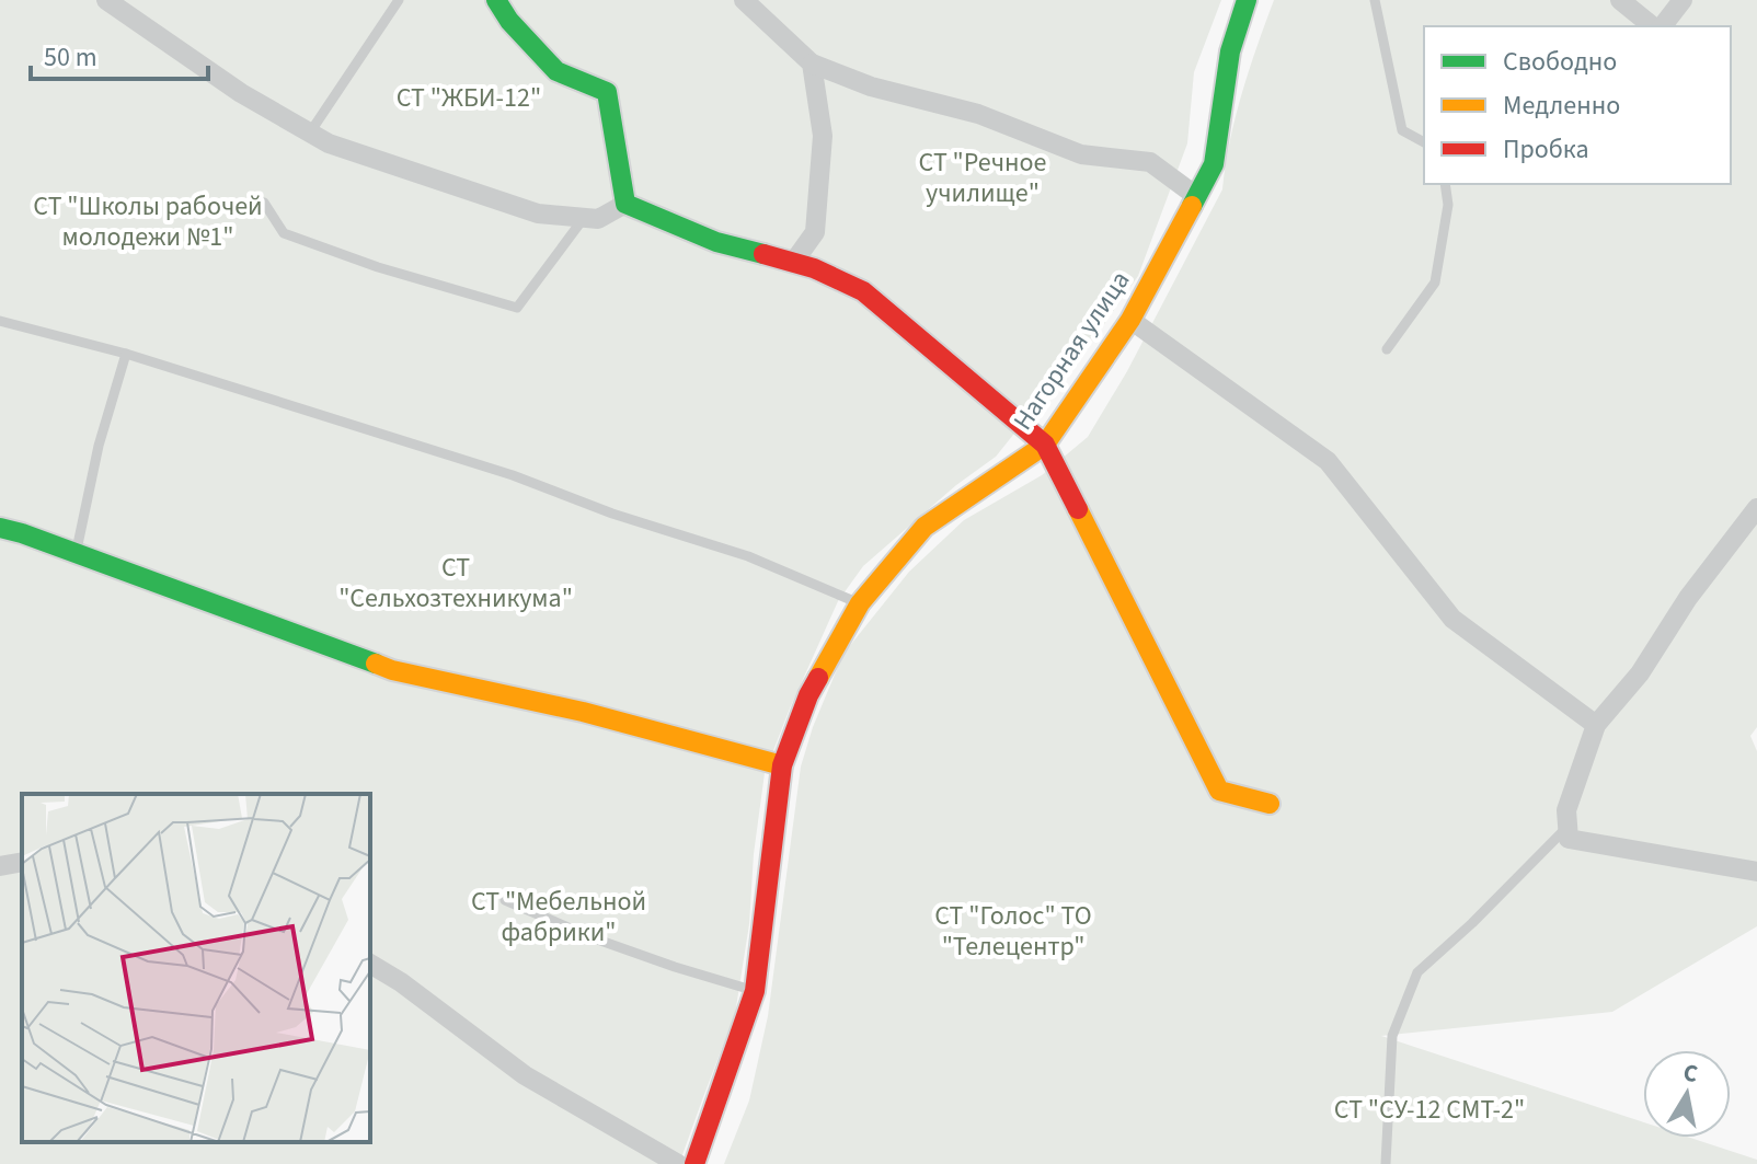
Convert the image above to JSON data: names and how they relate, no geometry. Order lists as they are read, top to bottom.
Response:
{
  "streets": {
    "street": ["Нагорная улица"]
  },
  "parks": [
    "СТ \"ЖБИ-12\"",
    "СТ \"Речное училище\"",
    "СТ \"Школы рабочей молодежи №1\"",
    "СТ \"Сельхозтехникума\"",
    "СТ \"Мебельной фабрики\"",
    "СТ \"Голос\" ТО \"Телецентр\"",
    "СТ \"СУ-12 СМТ-2\""
  ],
  "legend": ["Свободно", "Медленно", "Пробка"],
  "scale_bar": "50 m",
  "north": "top"
}
